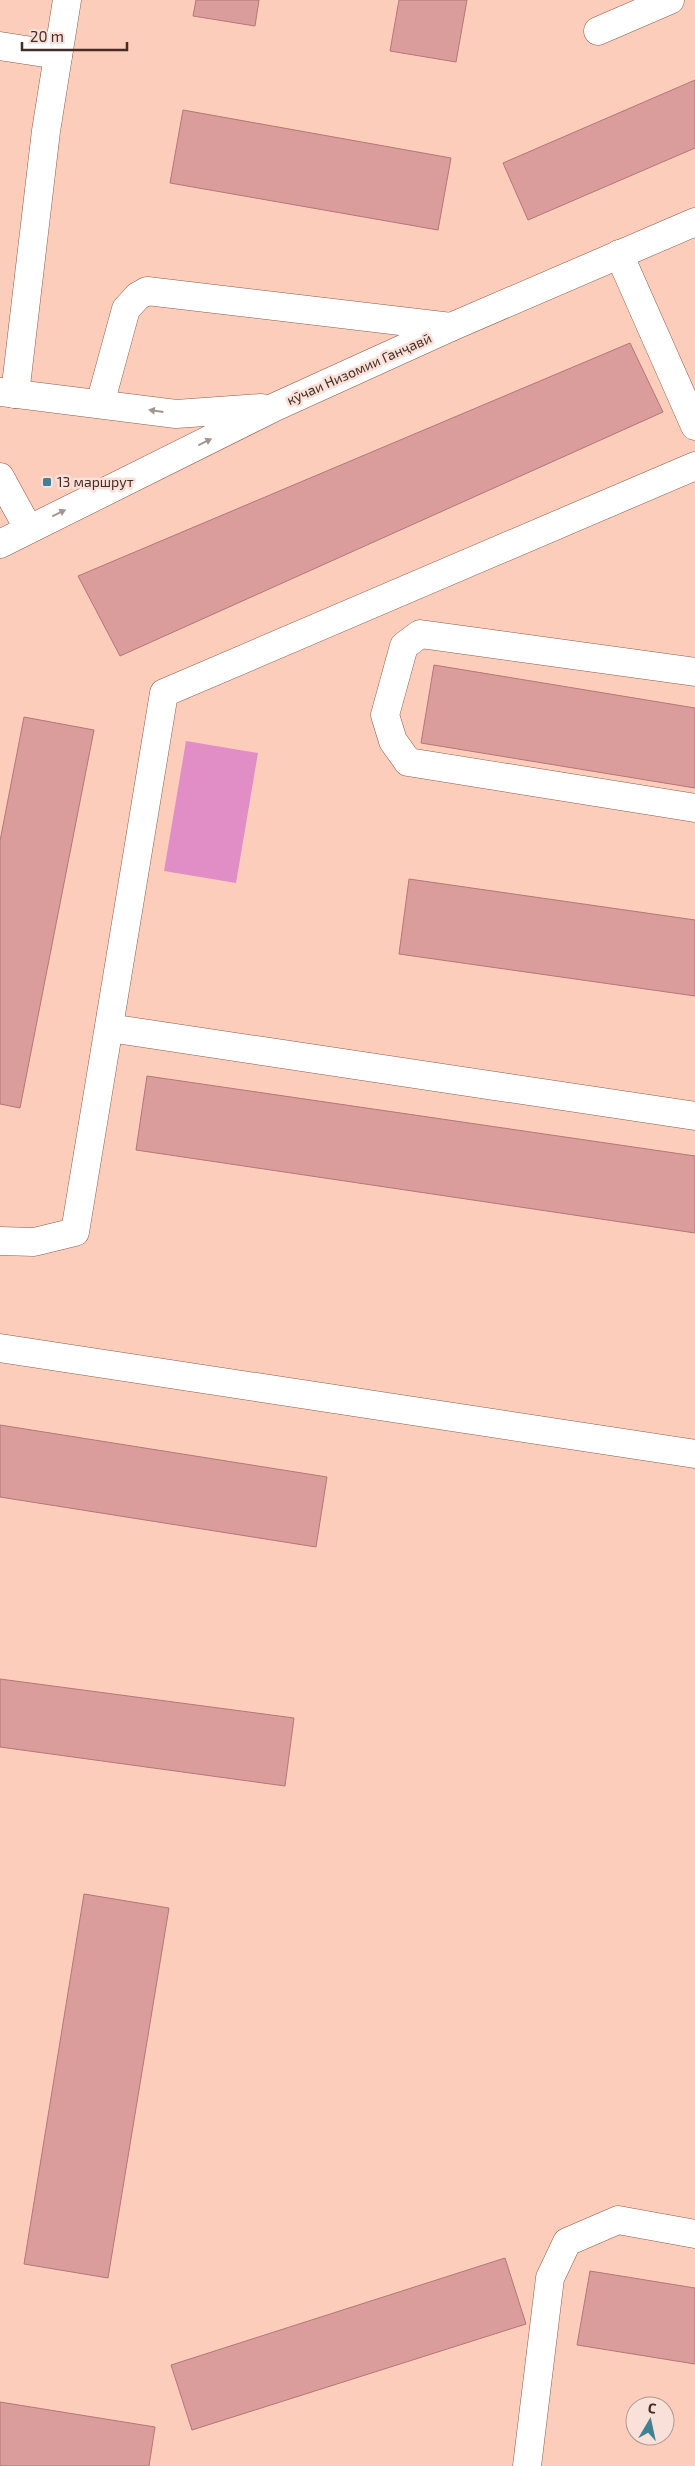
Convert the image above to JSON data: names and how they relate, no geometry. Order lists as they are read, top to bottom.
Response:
{
  "streets": {
    "street": ["кӯчаи Низомии Ганҷавӣ"]
  },
  "one_way": ["кӯчаи Низомии Ганҷавӣ"],
  "places": {
    "transit": ["13 маршрут"]
  },
  "scale_bar": "20 m",
  "north": "top"
}
